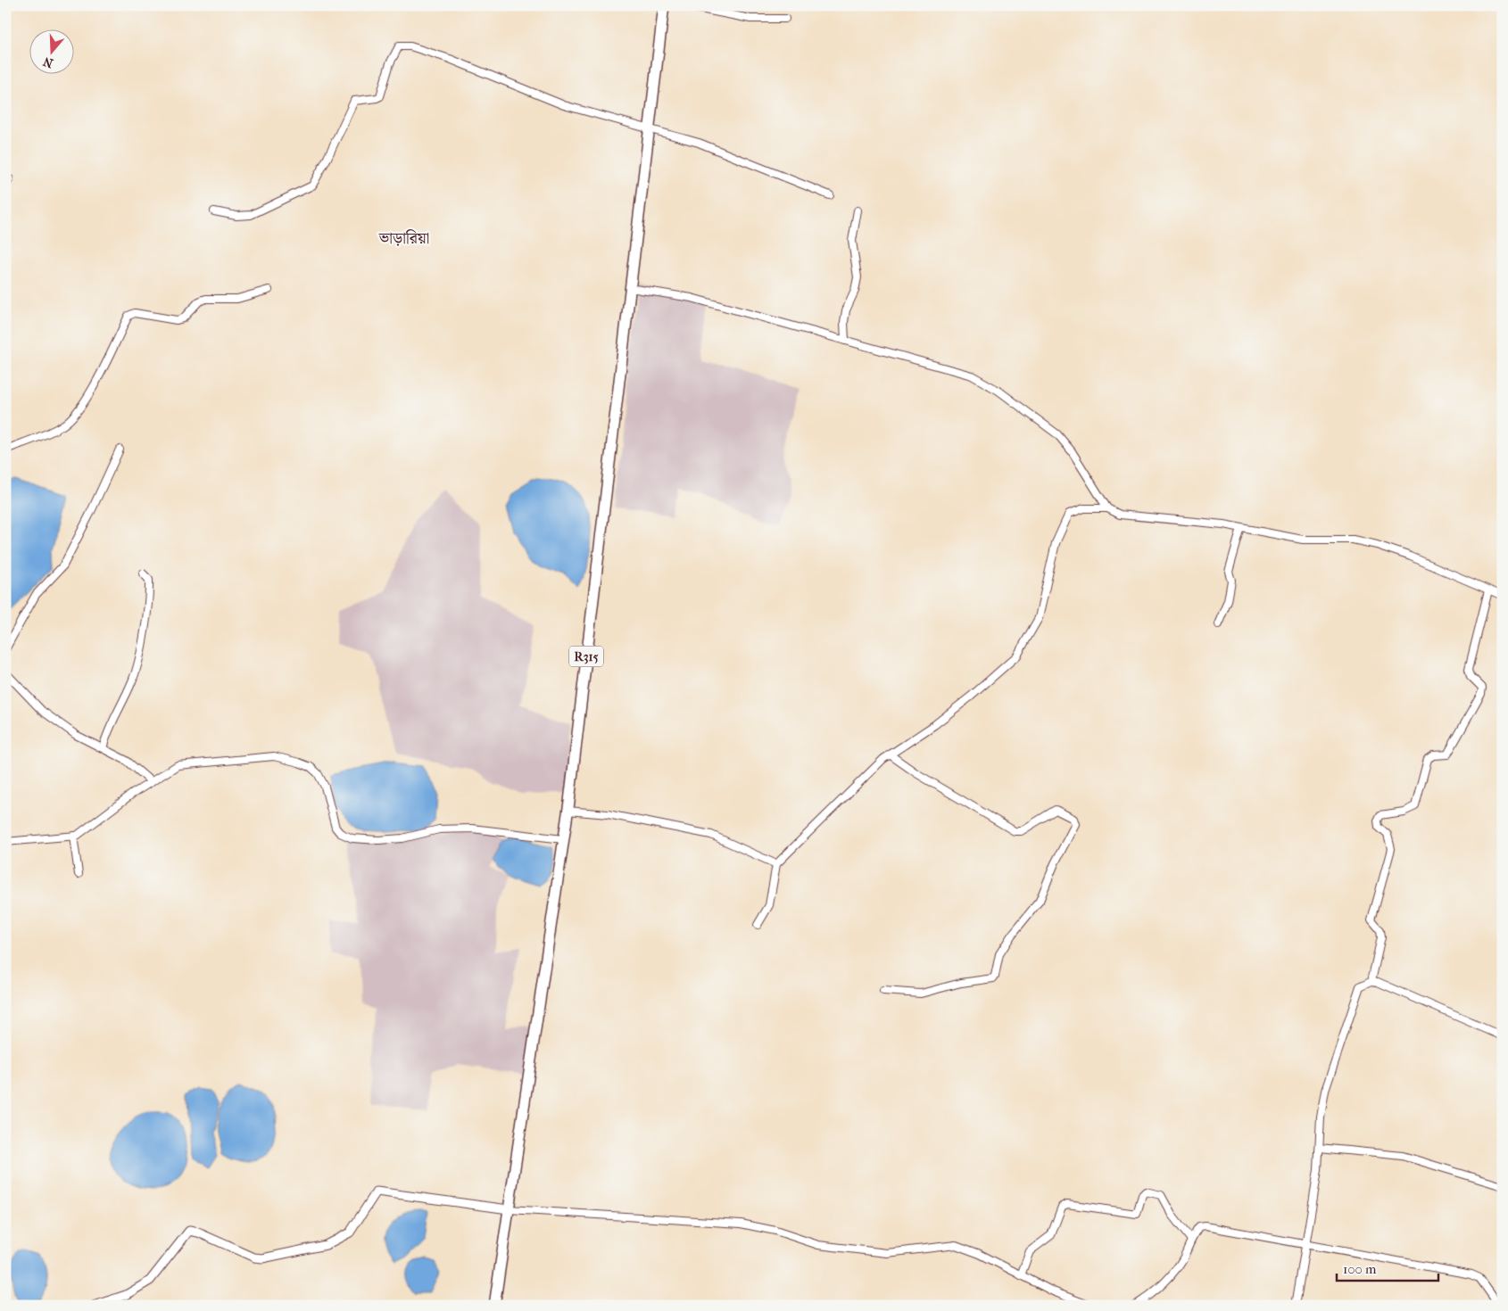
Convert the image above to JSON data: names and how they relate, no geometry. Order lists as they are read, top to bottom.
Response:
{
  "streets": {
    "main road": ["R315"]
  },
  "districts": ["ভাড়ারিয়া"],
  "scale_bar": "100 m",
  "north": "bottom"
}
